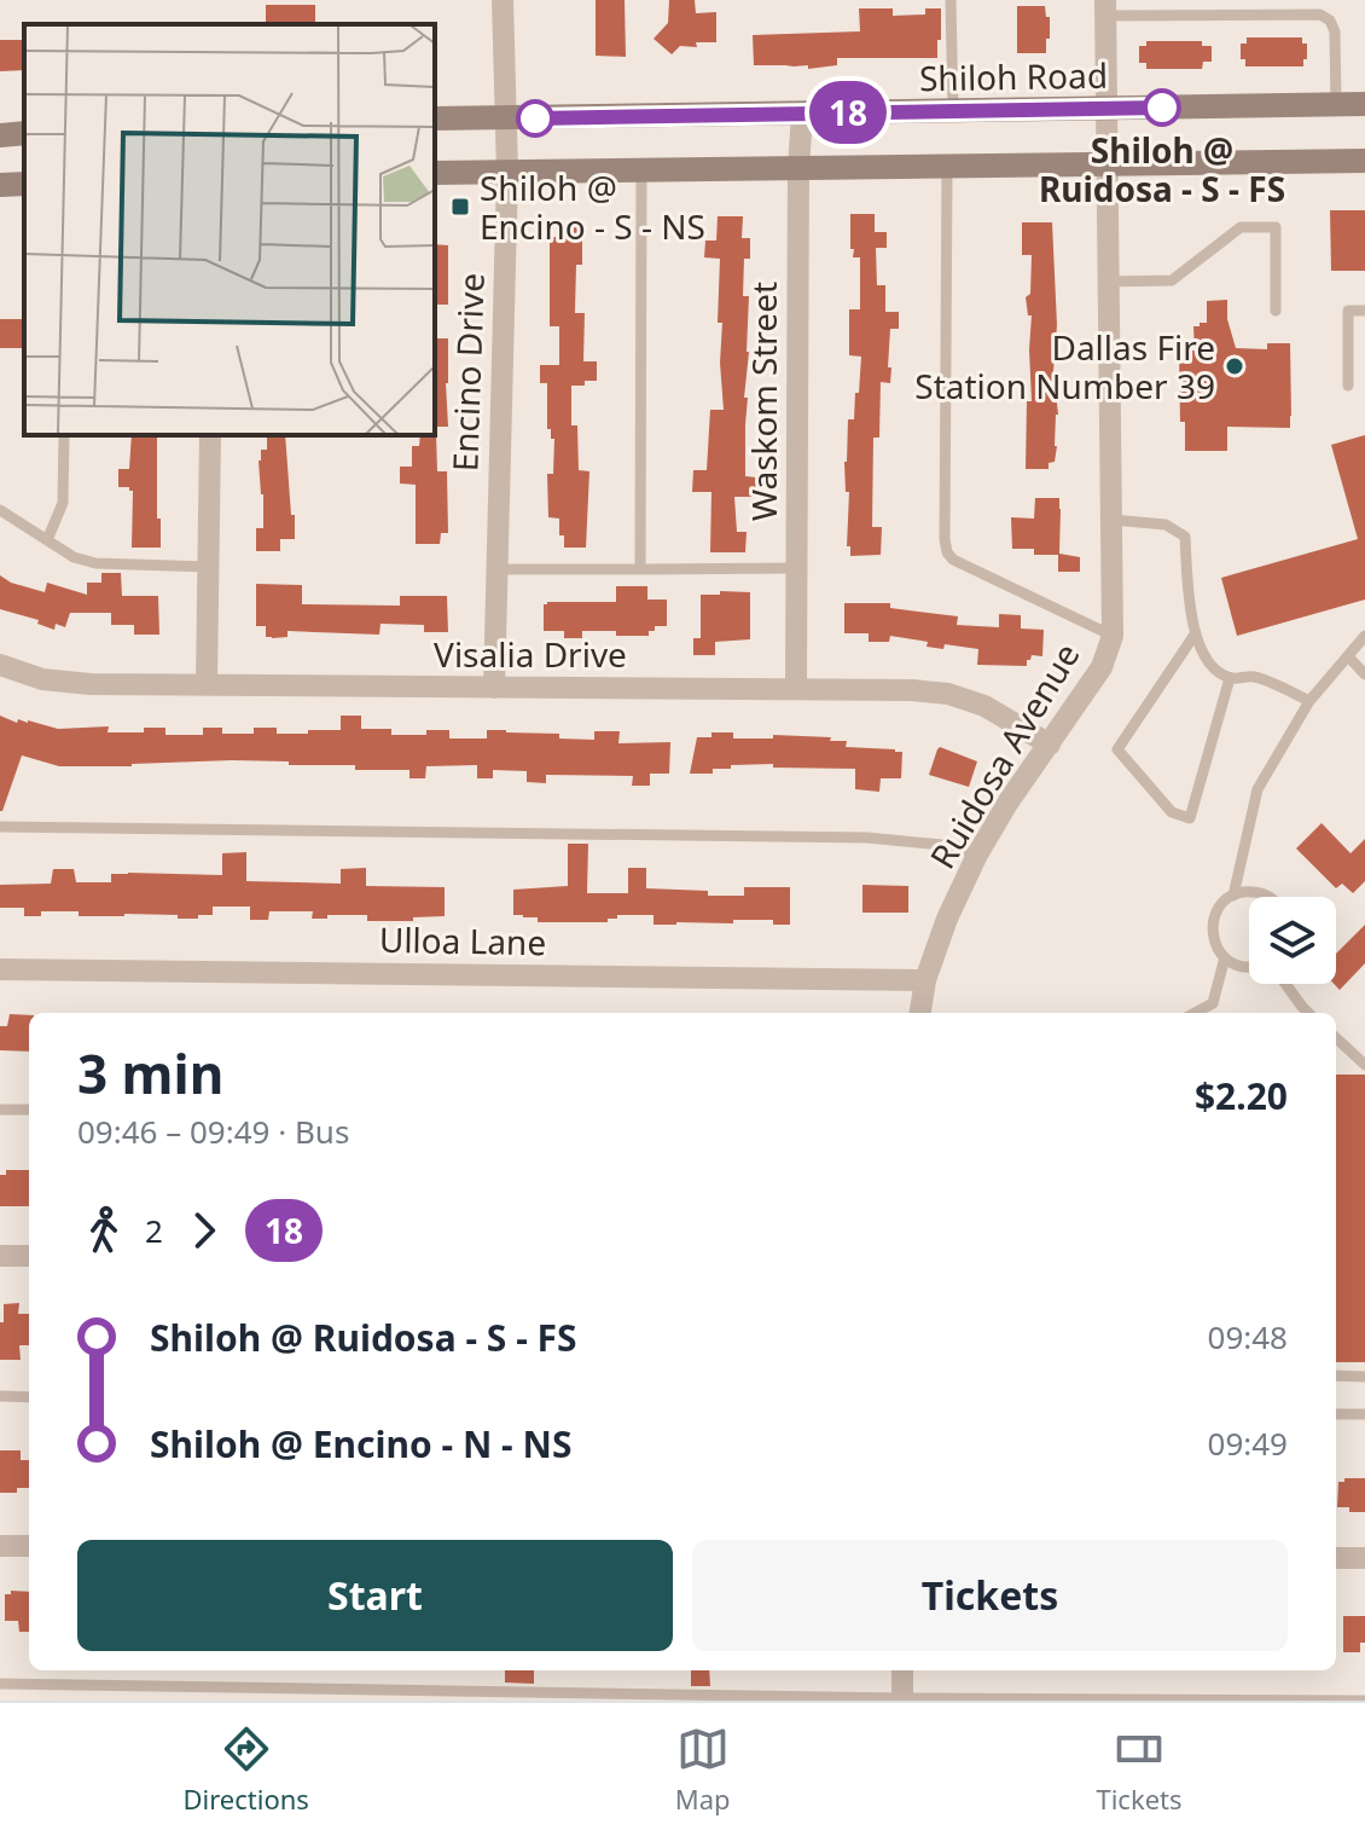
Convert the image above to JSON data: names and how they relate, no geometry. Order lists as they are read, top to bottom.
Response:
{
  "streets": {
    "main road": ["Shiloh Road"],
    "street": [
      "Encino Drive",
      "Waskom Street",
      "Visalia Drive",
      "Ruidosa Avenue",
      "Ulloa Lane"
    ]
  },
  "crossings": [
    ["Shiloh Road", "Encino Drive"],
    ["Shiloh Road", "Waskom Street"],
    ["Shiloh Road", "Ruidosa Avenue"],
    ["Encino Drive", "Visalia Drive"],
    ["Waskom Street", "Visalia Drive"],
    ["Visalia Drive", "Ruidosa Avenue"],
    ["Ruidosa Avenue", "Ulloa Lane"]
  ],
  "places": {
    "other": ["Shiloh @ Ruidosa - S - FS", "Dallas Fire Station Number 39"],
    "transit": ["Shiloh @ Encino - S - NS"]
  },
  "lines": ["bus line 18"],
  "page": {
    "on_map": "18",
    "heading": ["3 min", "09:46 – 09:49 · Bus", "$2.20"],
    "legs": ["2", "18"],
    "list": [
      {
        "name": "Shiloh @ Ruidosa - S - FS",
        "value": "09:48"
      },
      {
        "name": "Shiloh @ Encino - N - NS",
        "value": "09:49"
      }
    ],
    "buttons": ["Start", "Tickets"],
    "tabs": ["Directions", "Map", "Tickets"]
  }
}
